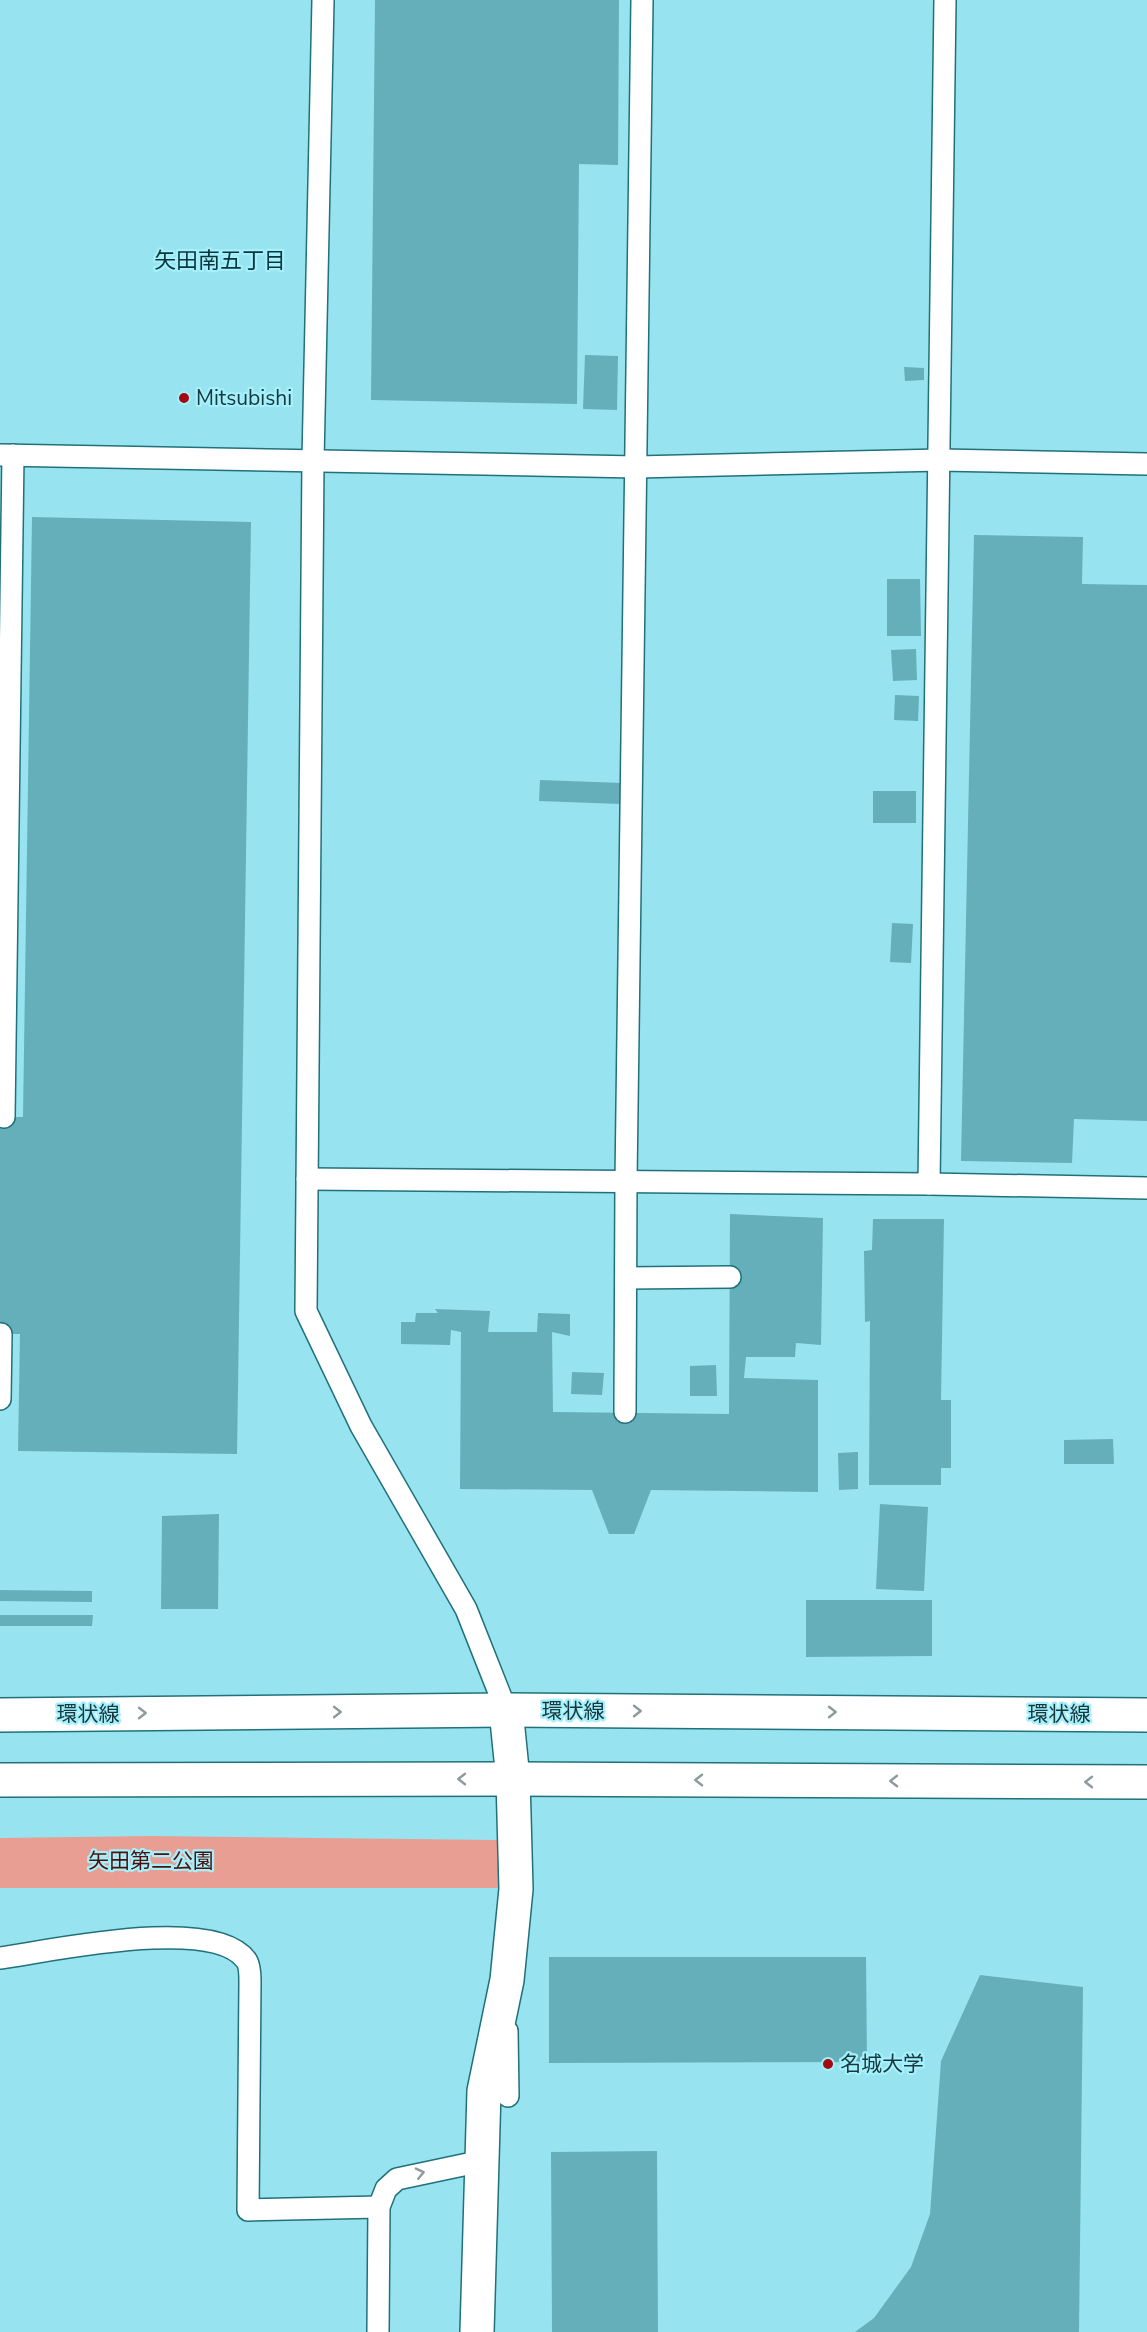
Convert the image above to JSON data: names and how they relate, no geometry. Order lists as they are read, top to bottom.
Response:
{
  "streets": {
    "main road": ["環状線"]
  },
  "districts": ["矢田南五丁目"],
  "parks": ["矢田第二公園"],
  "places": ["Mitsubishi", "名城大学"]
}
